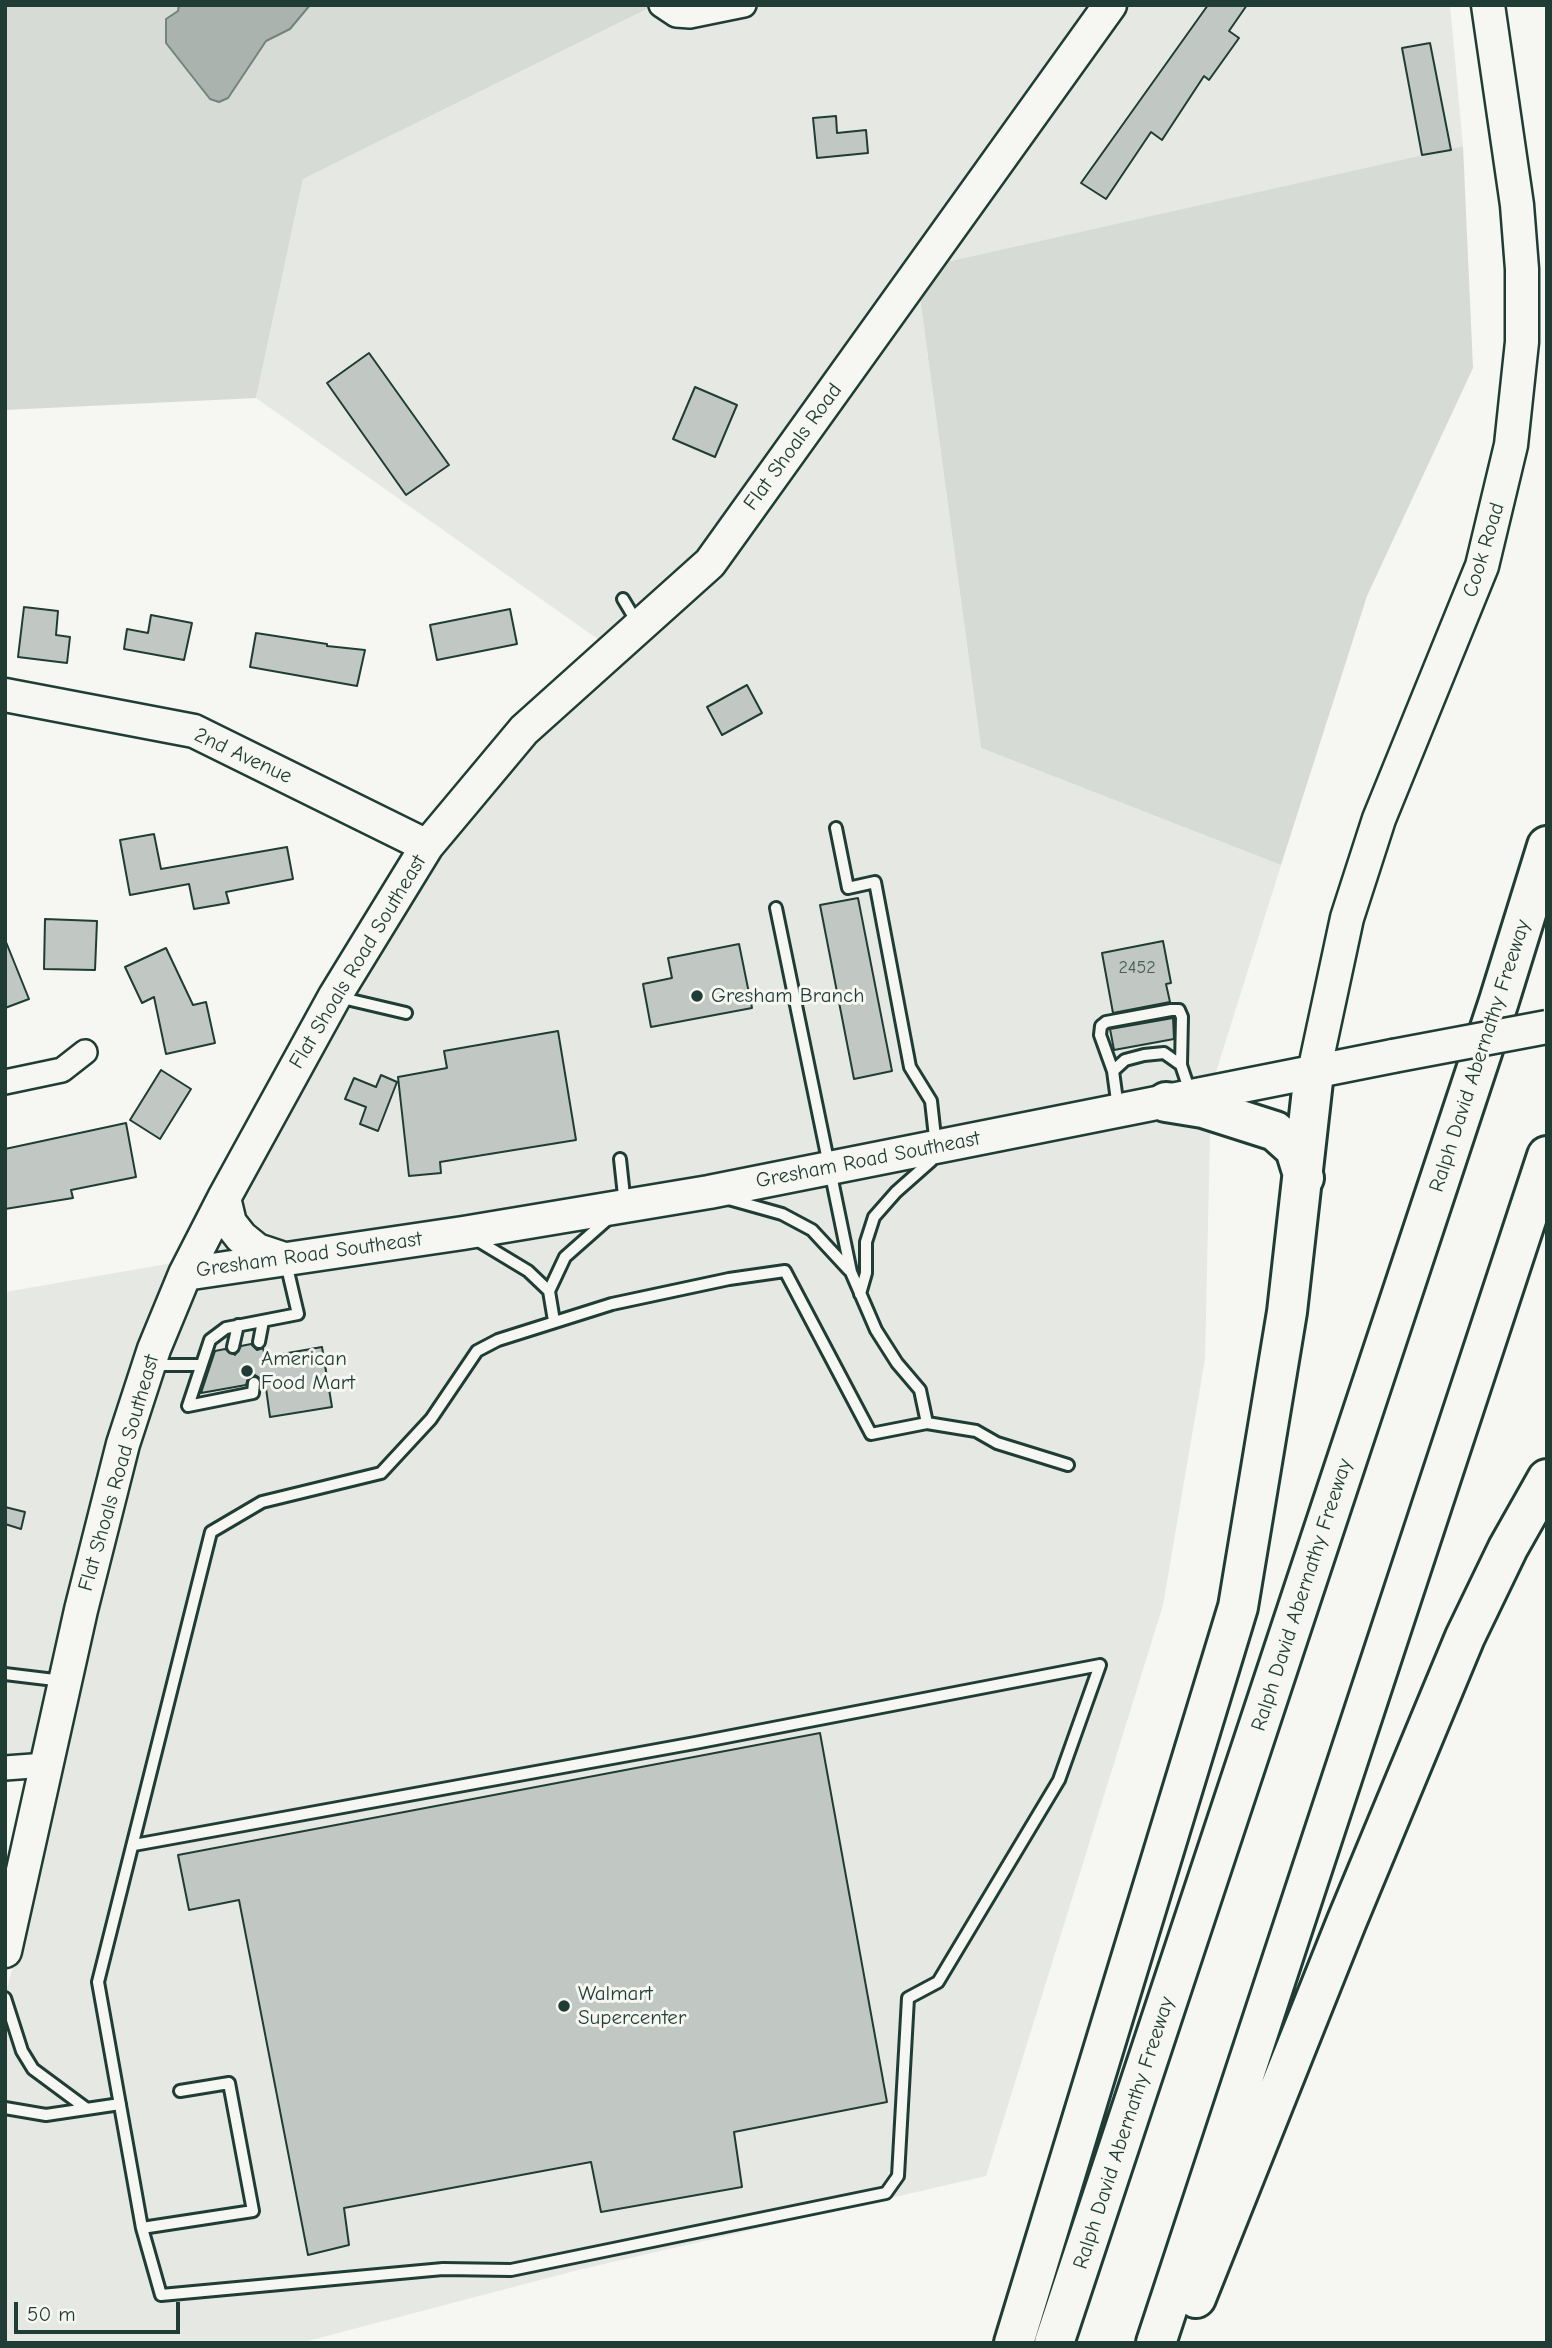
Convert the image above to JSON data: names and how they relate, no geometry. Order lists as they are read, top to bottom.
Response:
{
  "streets": {
    "highway": ["Ralph David Abernathy Freeway"],
    "street": [
      "Flat Shoals Road",
      "Cook Road",
      "2nd Avenue",
      "Flat Shoals Road Southeast",
      "Gresham Road Southeast"
    ]
  },
  "crossings": [
    ["Flat Shoals Road", "2nd Avenue"],
    ["Flat Shoals Road", "Flat Shoals Road Southeast"],
    ["Cook Road", "Gresham Road Southeast"],
    ["2nd Avenue", "Flat Shoals Road Southeast"],
    ["Flat Shoals Road Southeast", "Gresham Road Southeast"]
  ],
  "places": ["Gresham Branch", "American Food Mart", "Walmart Supercenter"],
  "house_numbers": ["2452"],
  "scale_bar": "50 m"
}
